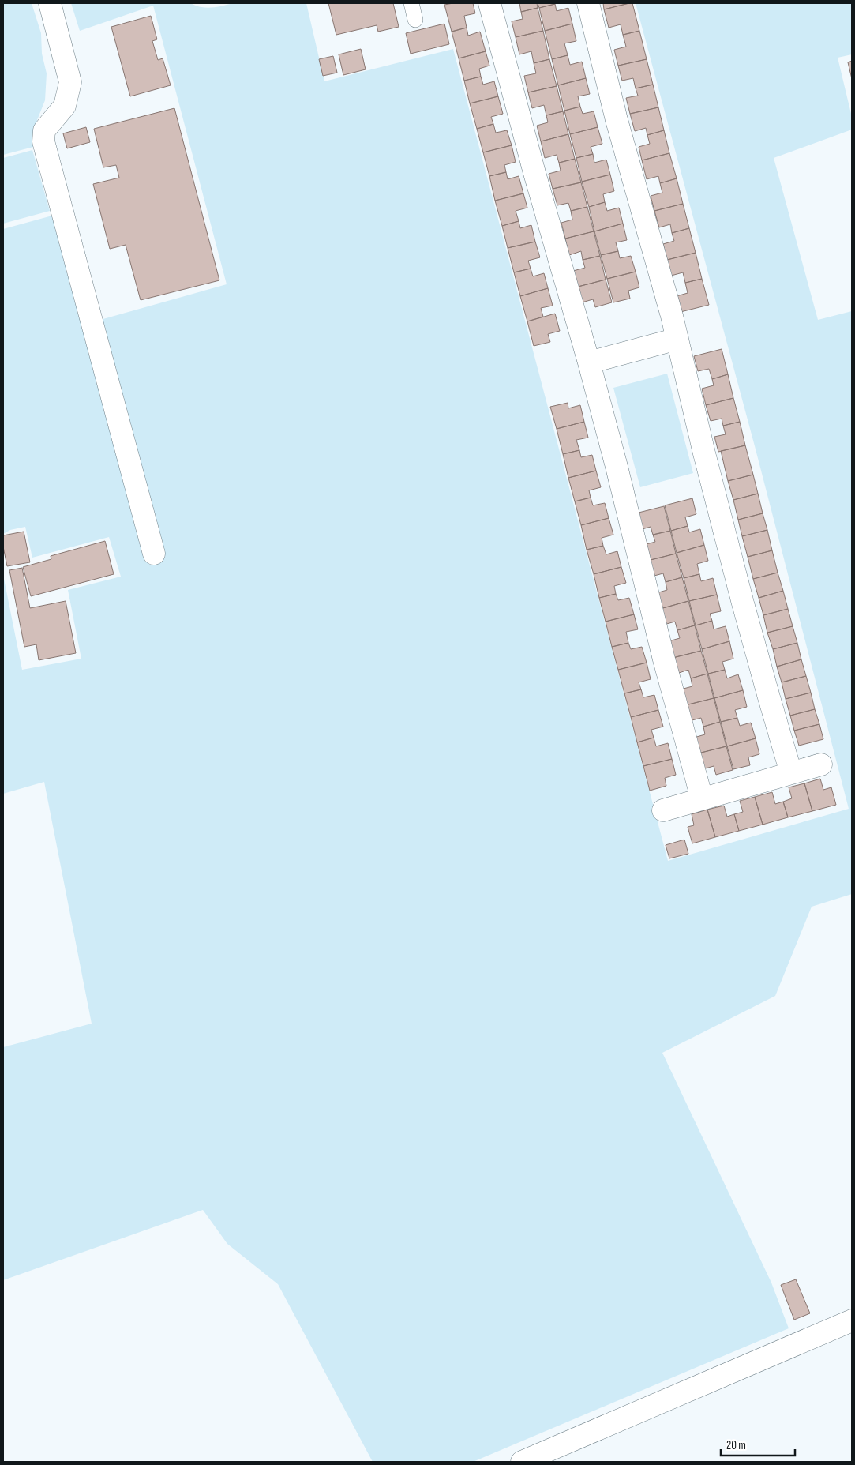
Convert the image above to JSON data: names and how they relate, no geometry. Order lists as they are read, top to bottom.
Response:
{
  "scale_bar": "20 m"
}
